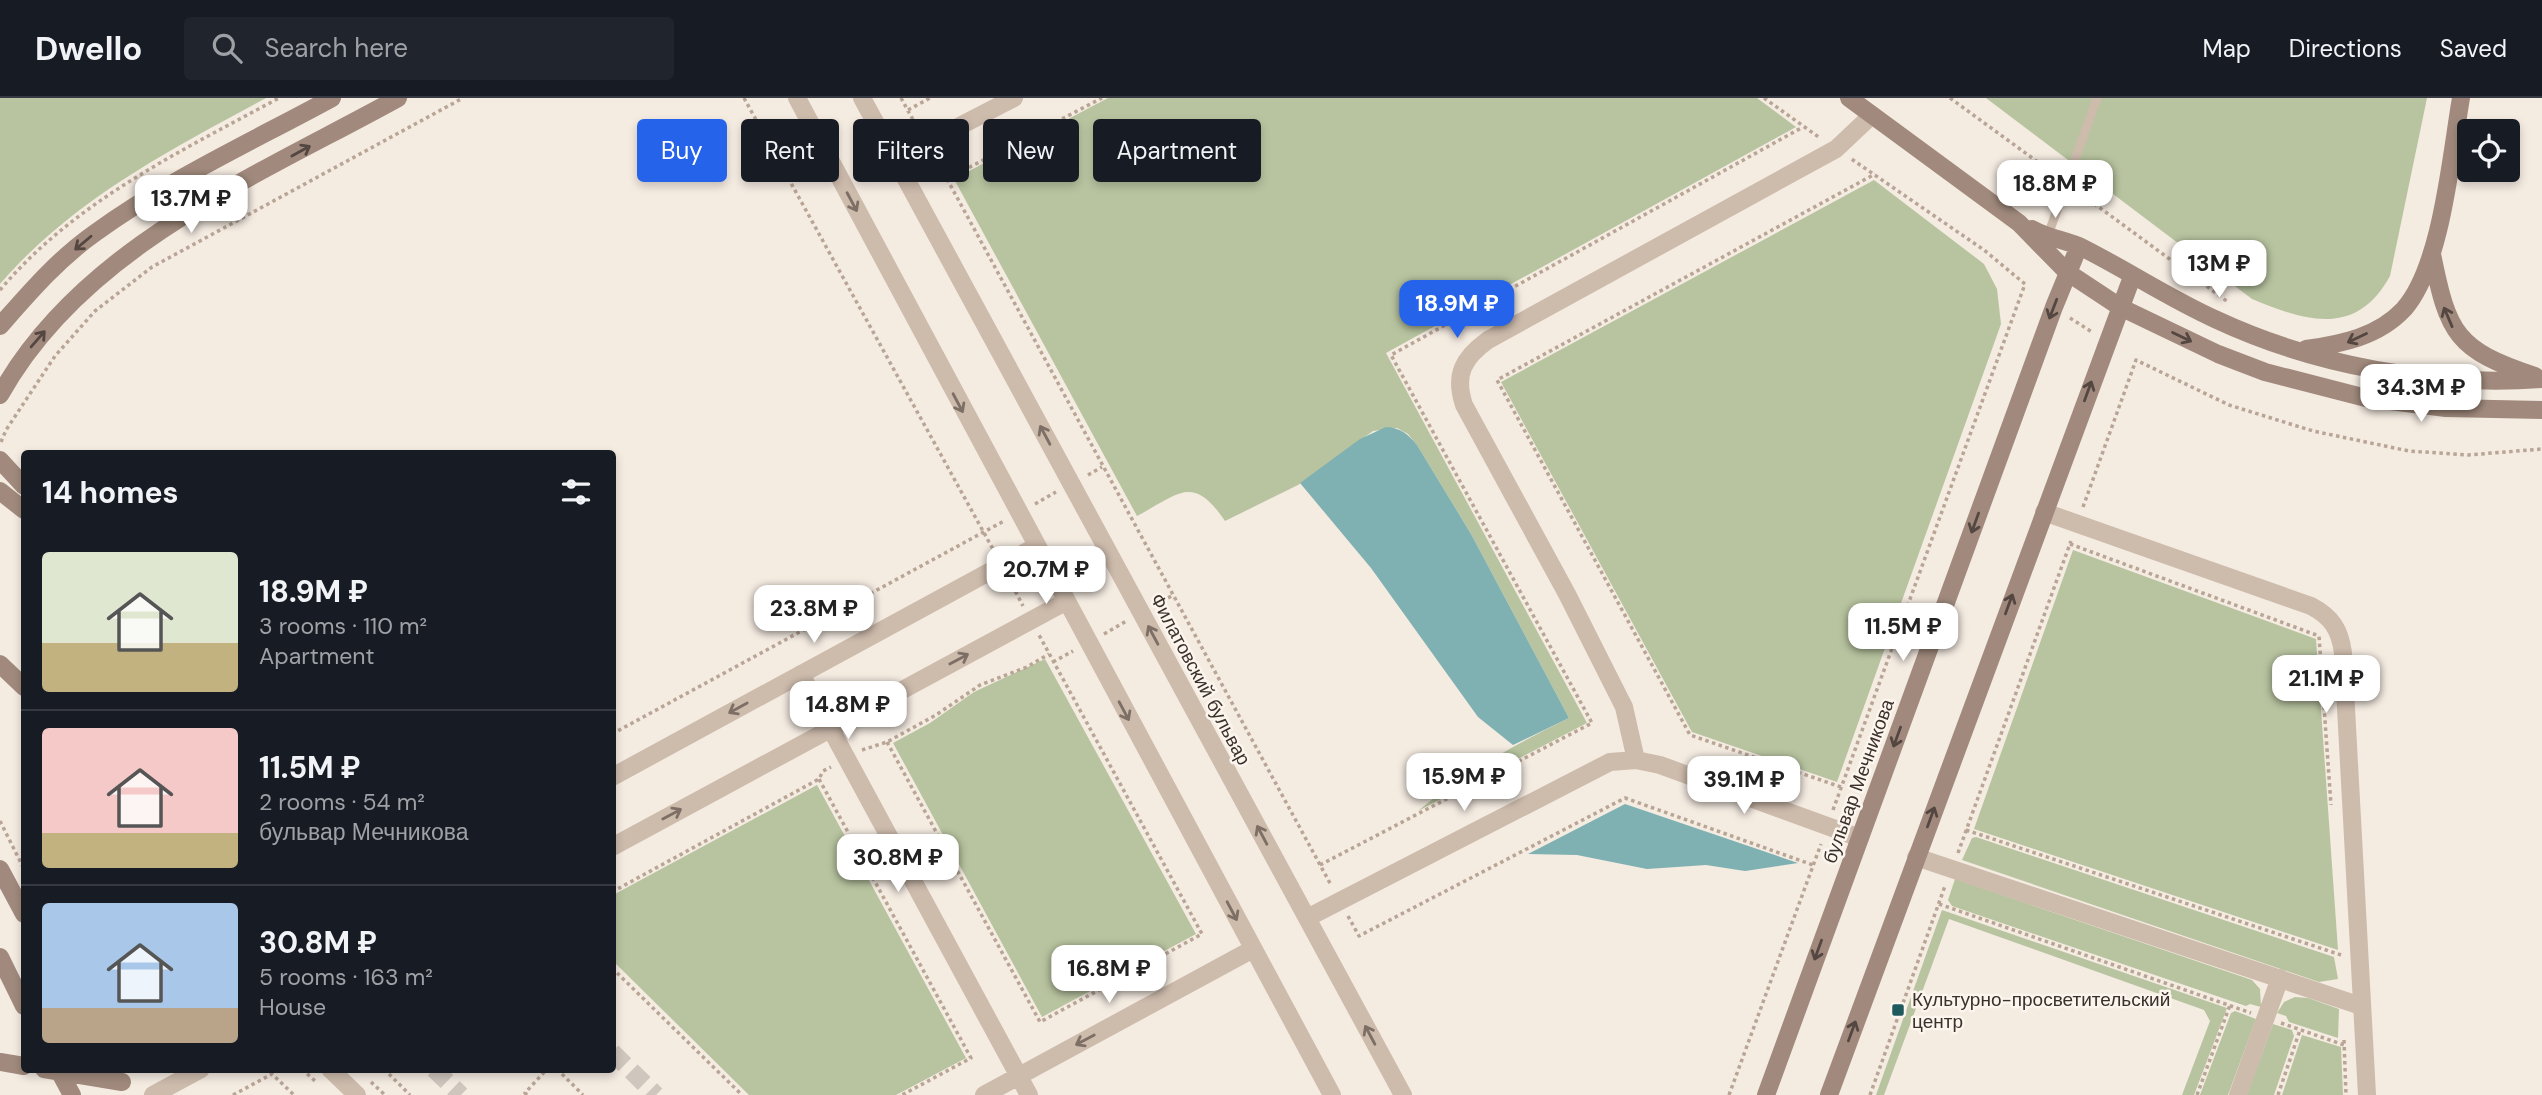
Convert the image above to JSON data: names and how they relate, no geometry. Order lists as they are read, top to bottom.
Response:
{
  "streets": {
    "street": ["Филатовский бульвар", "бульвар Мечникова"]
  },
  "places": {
    "transit": ["Культурно-просветительский центр"]
  },
  "page": {
    "header": "Dwello",
    "search": "Search here",
    "nav": ["Map", "Directions", "Saved"],
    "chip": [
      "Buy",
      "Rent",
      "Filters",
      "New",
      "Apartment"
    ],
    "price": [
      "18.8M ₽",
      "13.7M ₽",
      "13M ₽",
      "18.9M ₽",
      "34.3M ₽",
      "20.7M ₽",
      "23.8M ₽",
      "11.5M ₽",
      "21.1M ₽",
      "14.8M ₽",
      "15.9M ₽",
      "39.1M ₽",
      "30.8M ₽",
      "16.8M ₽"
    ],
    "heading": "14 homes",
    "list": [
      {
        "name": "18.9M ₽",
        "note": "3 rooms · 110 m² · Apartment"
      },
      {
        "name": "11.5M ₽",
        "note": "2 rooms · 54 m² · бульвар Мечникова"
      },
      {
        "name": "30.8M ₽",
        "note": "5 rooms · 163 m² · House"
      }
    ]
  }
}
